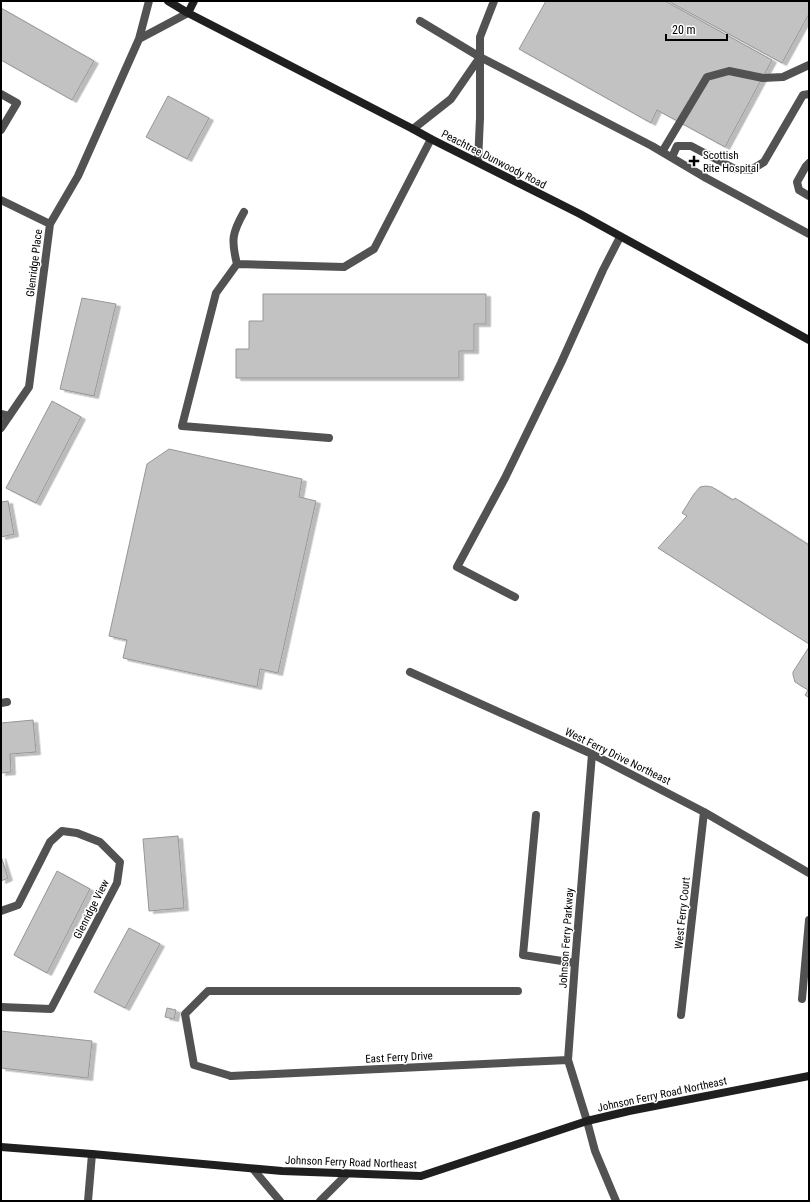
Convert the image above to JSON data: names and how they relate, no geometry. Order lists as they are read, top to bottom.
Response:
{
  "streets": {
    "main road": ["Peachtree Dunwoody Road", "Johnson Ferry Road Northeast"],
    "street": [
      "Glenridge Place",
      "West Ferry Drive Northeast",
      "Glenridge View",
      "West Ferry Court",
      "Johnson Ferry Parkway",
      "East Ferry Drive"
    ]
  },
  "crossings": [
    ["West Ferry Drive Northeast", "West Ferry Court"],
    ["West Ferry Drive Northeast", "Johnson Ferry Parkway"],
    ["Johnson Ferry Parkway", "East Ferry Drive"],
    ["Johnson Ferry Parkway", "Johnson Ferry Road Northeast"]
  ],
  "places": {
    "health": ["Scottish Rite Hospital"]
  },
  "scale_bar": "20 m"
}
